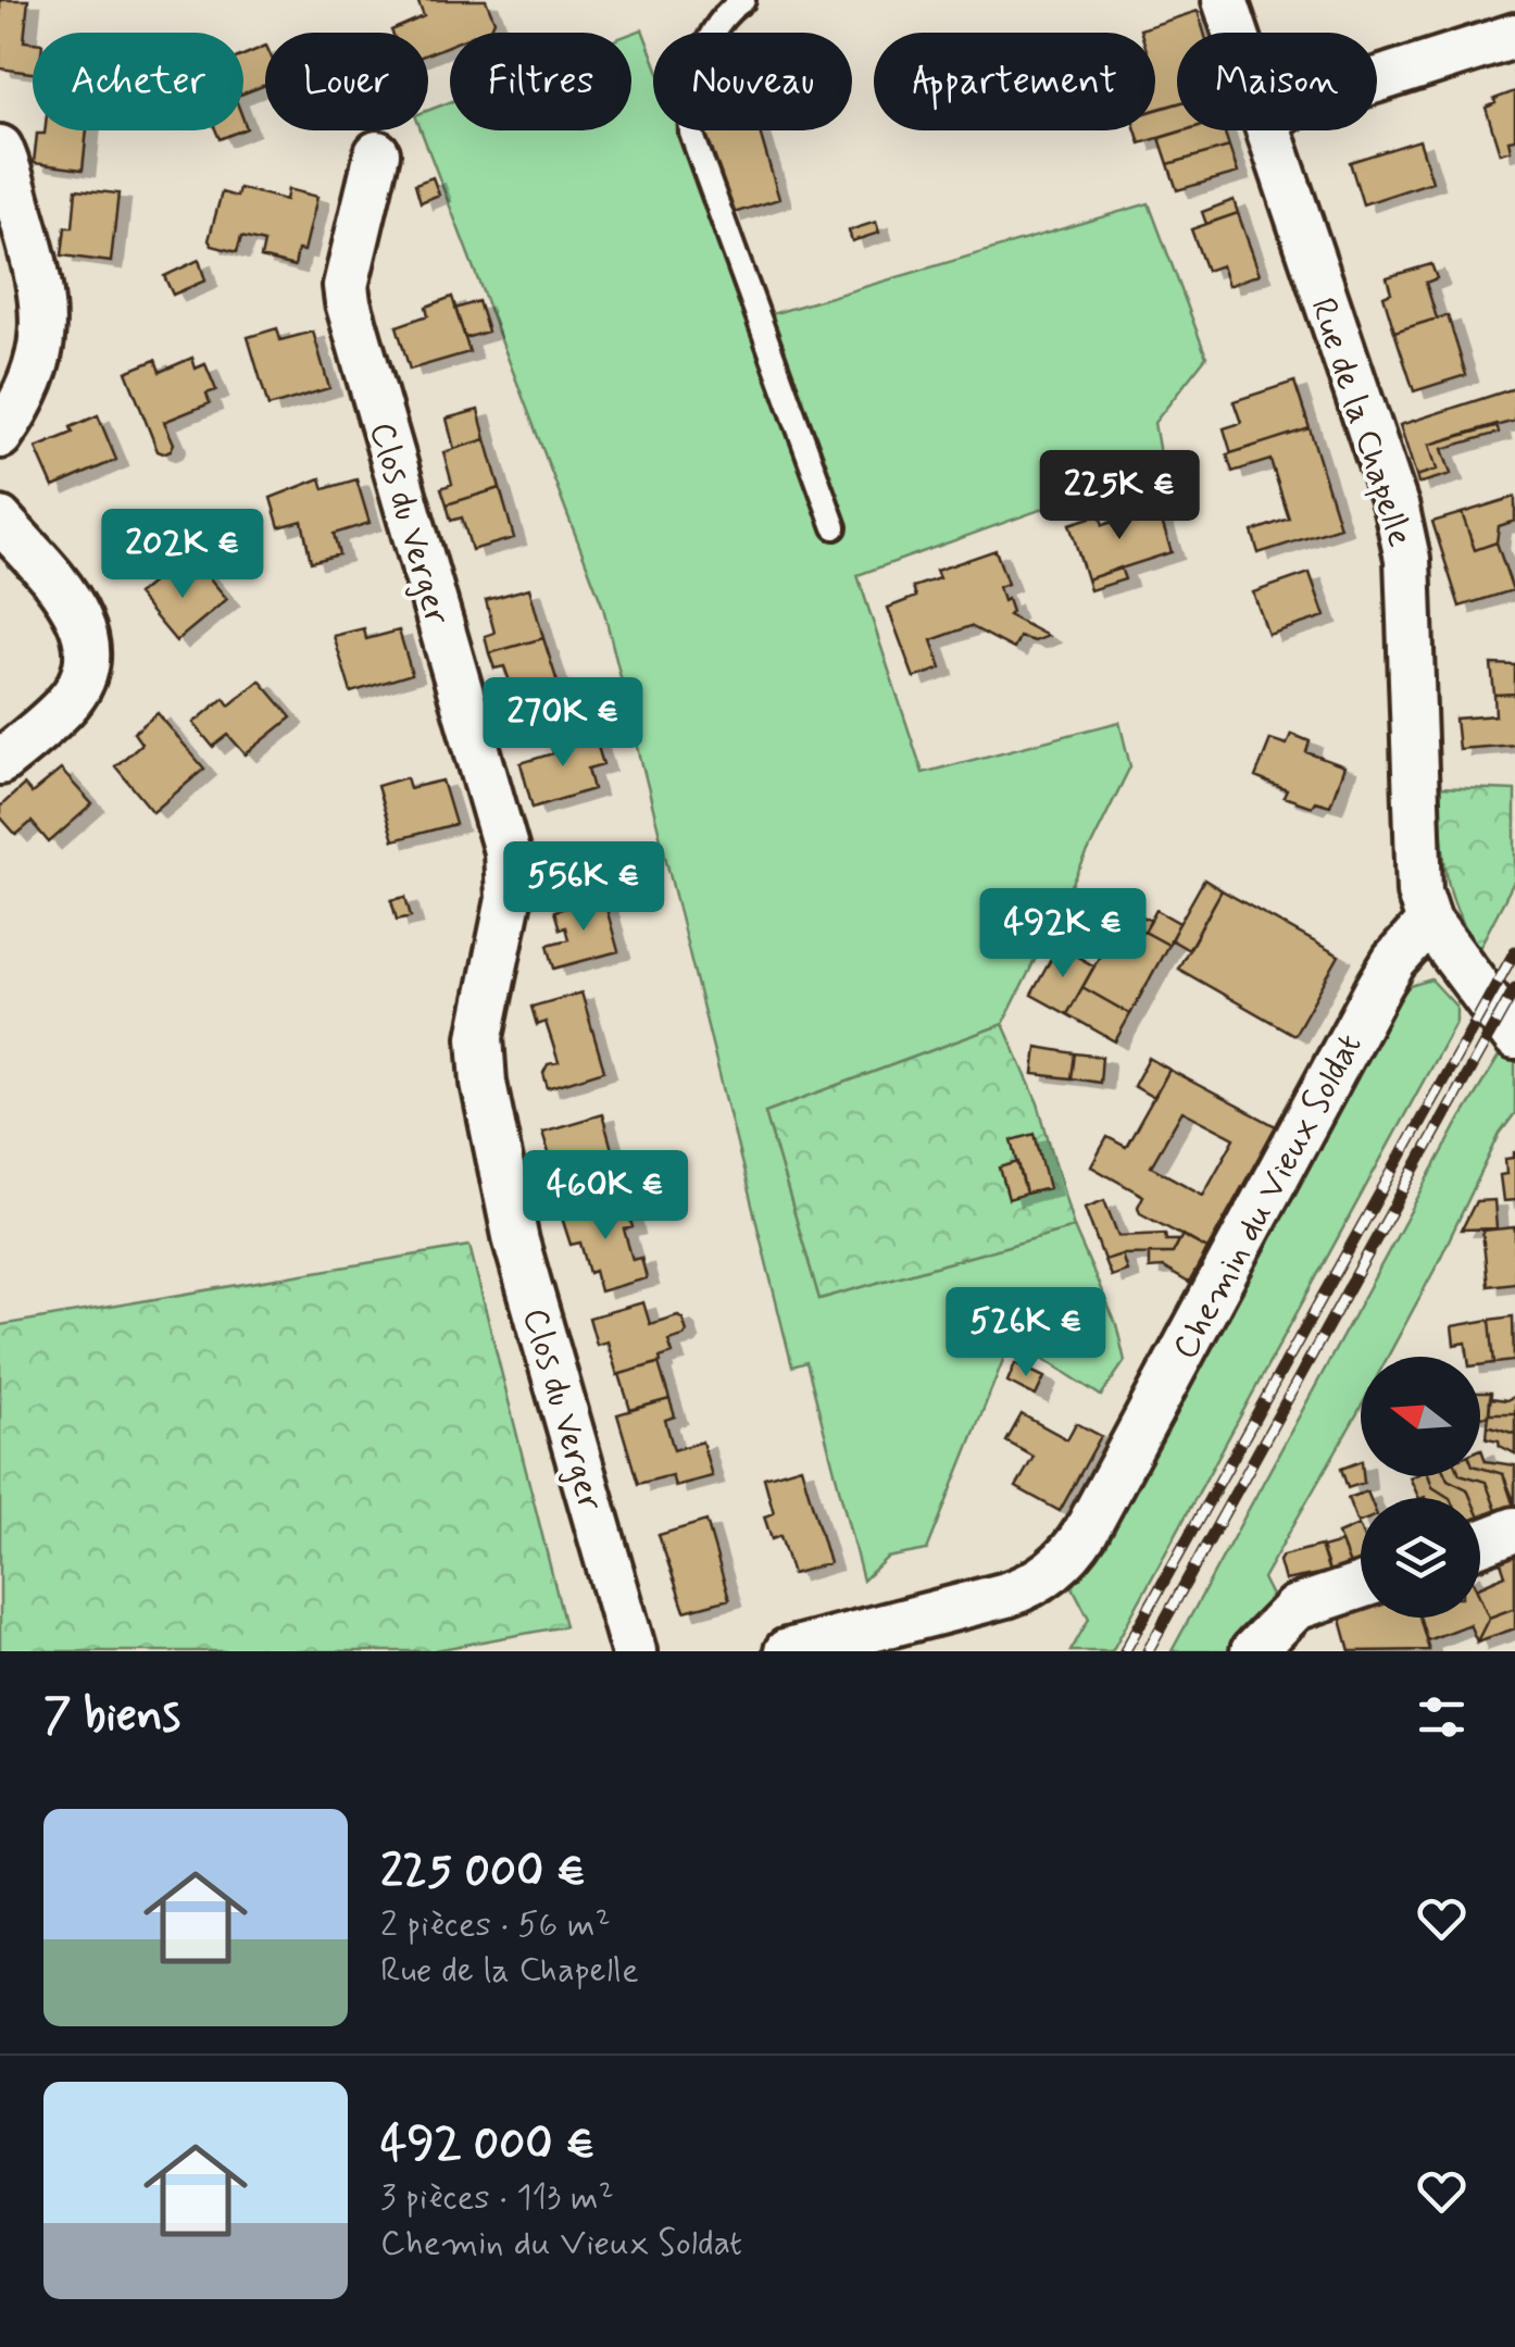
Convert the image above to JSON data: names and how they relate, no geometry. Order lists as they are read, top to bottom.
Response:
{
  "streets": {
    "street": ["Rue de la Chapelle", "Clos du Verger", "Chemin du Vieux Soldat"]
  },
  "crossings": [
    ["Rue de la Chapelle", "Chemin du Vieux Soldat"]
  ],
  "north": "left",
  "page": {
    "chip": [
      "Acheter",
      "Louer",
      "Filtres",
      "Nouveau",
      "Appartement",
      "Maison"
    ],
    "price": [
      "225K €",
      "202K €",
      "270K €",
      "556K €",
      "492K €",
      "460K €",
      "526K €"
    ],
    "heading": "7 biens",
    "list": [
      {
        "name": "225 000 €",
        "note": "2 pièces · 56 m² · Rue de la Chapelle"
      },
      {
        "name": "492 000 €",
        "note": "3 pièces · 113 m² · Chemin du Vieux Soldat"
      }
    ]
  }
}
